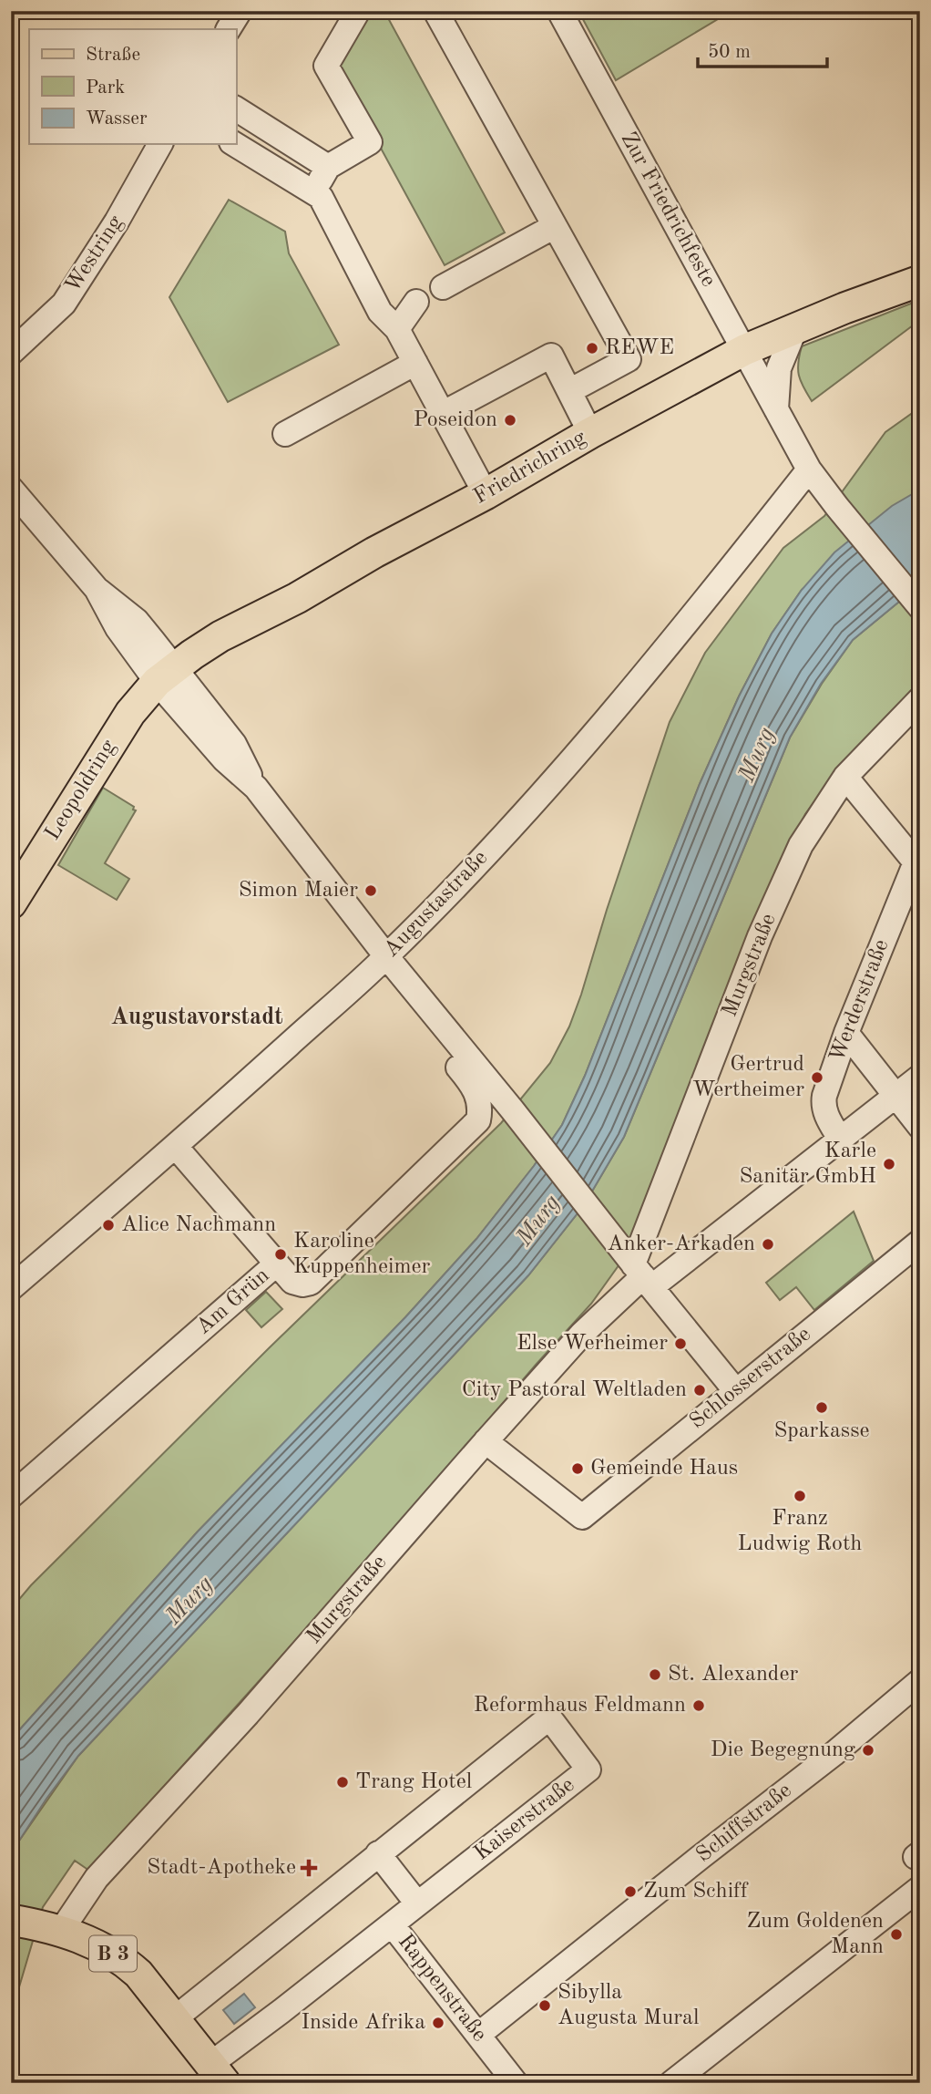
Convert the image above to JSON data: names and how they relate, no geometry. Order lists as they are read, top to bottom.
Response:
{
  "streets": {
    "main road": ["Friedrichring", "Leopoldring", "B 3"],
    "street": [
      "Zur Friedrichfeste",
      "Westring",
      "Augustastraße",
      "Murgstraße",
      "Werderstraße",
      "Am Grün",
      "Schlosserstraße",
      "Kaiserstraße",
      "Schiffstraße",
      "Rappenstraße"
    ]
  },
  "crossings": [
    ["Zur Friedrichfeste", "Friedrichring"],
    ["Zur Friedrichfeste", "Augustastraße"],
    ["Friedrichring", "Leopoldring"],
    ["Augustastraße", "Am Grün"],
    ["Murgstraße", "Werderstraße"],
    ["Murgstraße", "Schlosserstraße"],
    ["Murgstraße", "B 3"],
    ["Kaiserstraße", "B 3"],
    ["Kaiserstraße", "Rappenstraße"],
    ["Schiffstraße", "Rappenstraße"]
  ],
  "districts": ["Augustavorstadt"],
  "water": ["Murg"],
  "places": {
    "other": [
      "REWE",
      "Poseidon",
      "Simon Maier",
      "Gertrud Wertheimer",
      "Karle Sanitär GmbH",
      "Alice Nachmann",
      "Anker-Arkaden",
      "Karoline Kuppenheimer",
      "Else Werheimer",
      "City Pastoral Weltladen",
      "Sparkasse",
      "Gemeinde Haus",
      "Franz Ludwig Roth",
      "St. Alexander",
      "Reformhaus Feldmann",
      "Die Begegnung",
      "Trang Hotel",
      "Zum Schiff",
      "Zum Goldenen Mann",
      "Sibylla Augusta Mural",
      "Inside Afrika"
    ],
    "health": ["Stadt-Apotheke"]
  },
  "legend": ["Straße", "Park", "Wasser"],
  "scale_bar": "50 m"
}
